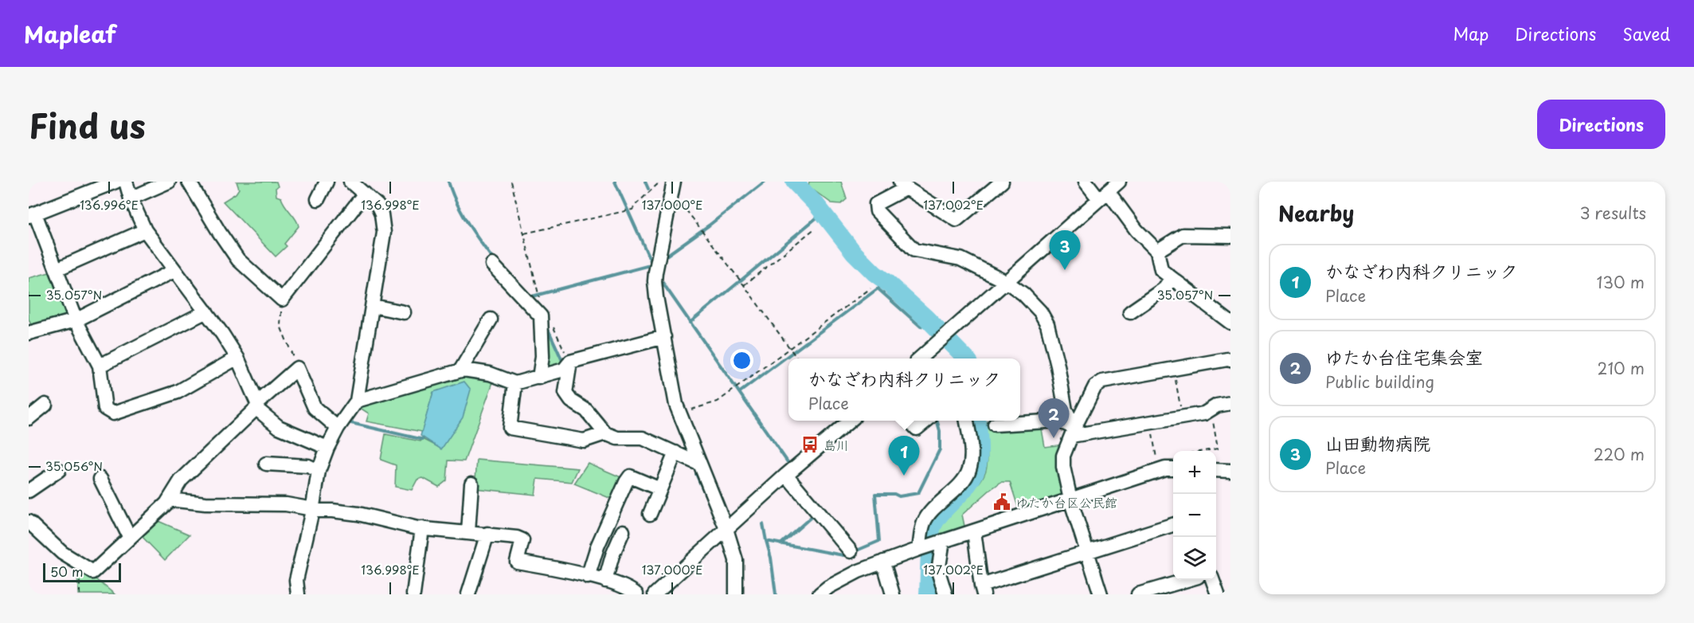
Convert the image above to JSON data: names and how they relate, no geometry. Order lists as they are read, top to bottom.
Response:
{
  "places": {
    "bus stop": ["島川"],
    "public building": ["ゆたか台区公民館"]
  },
  "scale_bar": "50 m",
  "page": {
    "header": "Mapleaf",
    "nav": ["Map", "Directions", "Saved"],
    "title": "Find us",
    "buttons": "Directions",
    "heading": ["Nearby", "3 results"],
    "pins": ["3", "2", "1"],
    "list": [
      {
        "mark": "1",
        "name": "かなざわ内科クリニック",
        "note": "Place",
        "value": "130 m"
      },
      {
        "mark": "2",
        "name": "ゆたか台住宅集会室",
        "note": "Public building",
        "value": "210 m"
      },
      {
        "mark": "3",
        "name": "山田動物病院",
        "note": "Place",
        "value": "220 m"
      }
    ],
    "popup": ["かなざわ内科クリニック", "Place"],
    "map_buttons": ["+", "−"],
    "scale": "50 m"
  },
  "coordinates": [
    "136.996°E",
    "136.998°E",
    "137.000°E",
    "137.002°E",
    "35.057°N",
    "35.056°N"
  ]
}
